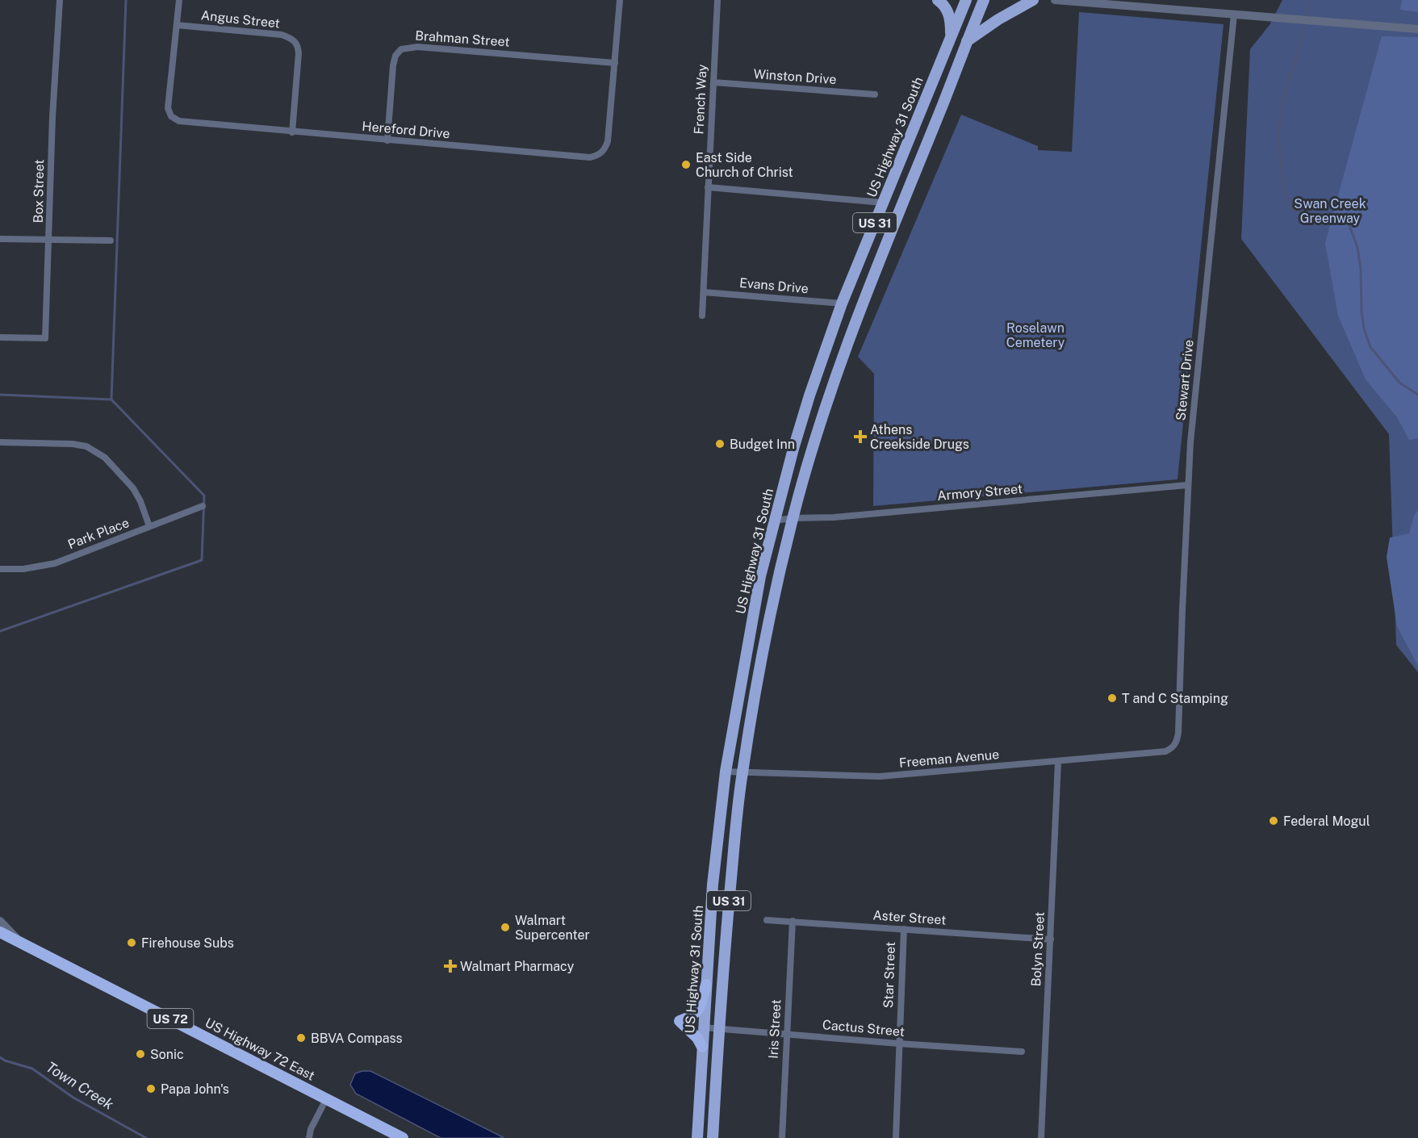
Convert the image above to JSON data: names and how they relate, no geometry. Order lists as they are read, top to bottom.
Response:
{
  "streets": {
    "highway": ["US 72", "US Highway 72 East"],
    "main road": ["US Highway 31 South", "US 31"],
    "street": [
      "Angus Street",
      "Brahman Street",
      "Winston Drive",
      "French Way",
      "Hereford Drive",
      "Box Street",
      "Evans Drive",
      "Stewart Drive",
      "Armory Street",
      "Park Place",
      "Freeman Avenue",
      "Aster Street",
      "Bolyn Street",
      "Star Street",
      "Cactus Street",
      "Iris Street"
    ]
  },
  "crossings": [
    ["Angus Street", "Hereford Drive"],
    ["Brahman Street", "Hereford Drive"],
    ["Winston Drive", "French Way"],
    ["French Way", "Evans Drive"],
    ["US Highway 31 South", "Evans Drive"],
    ["US Highway 31 South", "Armory Street"],
    ["US Highway 31 South", "Freeman Avenue"],
    ["US Highway 31 South", "Cactus Street"],
    ["US 31", "Armory Street"],
    ["US 31", "Freeman Avenue"],
    ["US 31", "Cactus Street"],
    ["Stewart Drive", "Armory Street"],
    ["Stewart Drive", "Freeman Avenue"],
    ["Freeman Avenue", "Bolyn Street"],
    ["Aster Street", "Bolyn Street"],
    ["Aster Street", "Star Street"],
    ["Aster Street", "Iris Street"],
    ["Star Street", "Cactus Street"],
    ["Cactus Street", "Iris Street"]
  ],
  "water": ["Town Creek"],
  "parks": ["Swan Creek Greenway", "Roselawn Cemetery"],
  "places": {
    "other": [
      "East Side Church of Christ",
      "Budget Inn",
      "T and C Stamping",
      "Federal Mogul",
      "Walmart Supercenter",
      "Firehouse Subs",
      "BBVA Compass",
      "Sonic",
      "Papa John's"
    ],
    "health": ["Athens Creekside Drugs", "Walmart Pharmacy"]
  }
}
